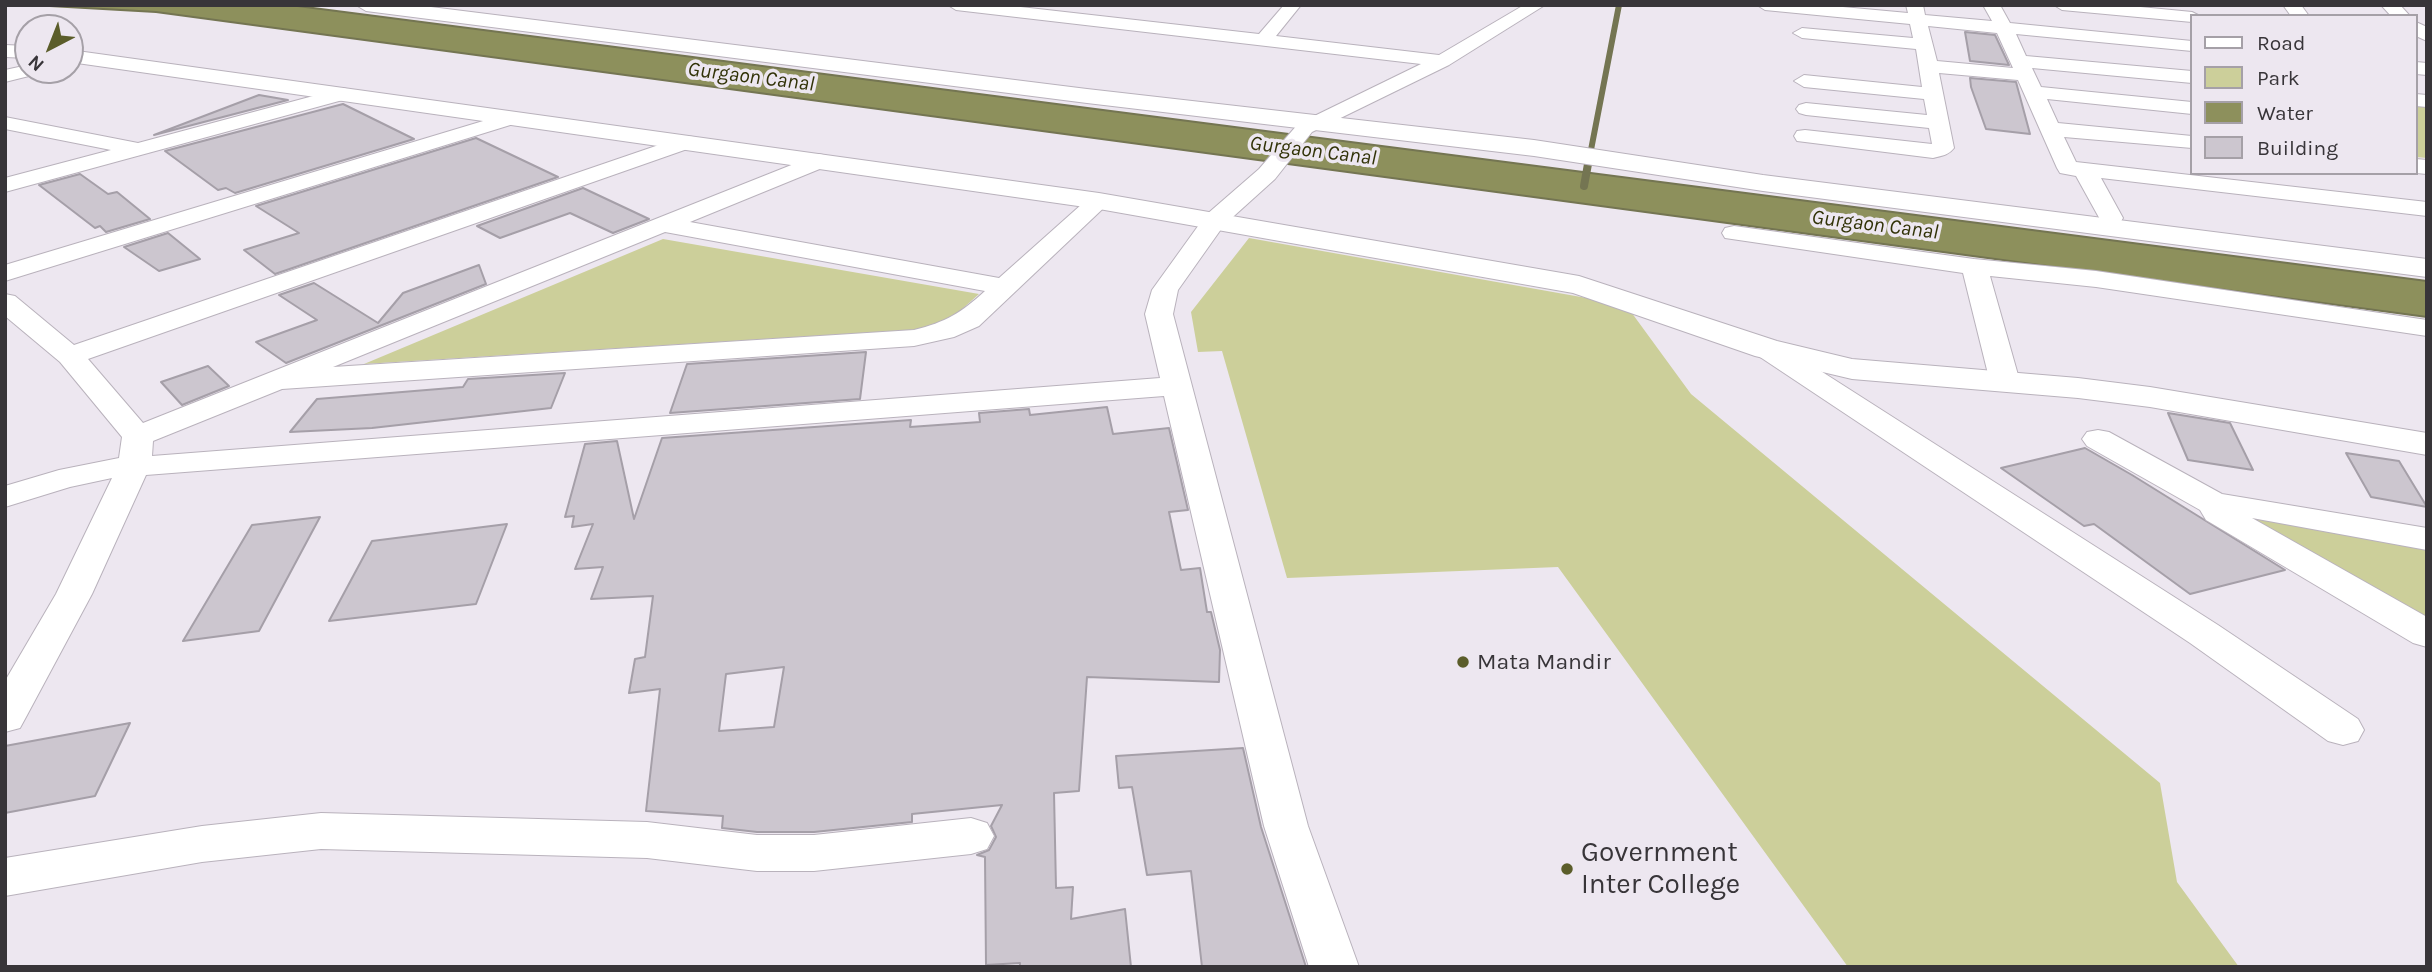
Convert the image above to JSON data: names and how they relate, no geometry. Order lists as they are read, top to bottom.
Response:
{
  "water": ["Gurgaon Canal"],
  "places": ["Mata Mandir", "Government Inter College"],
  "legend": [
    "Road",
    "Park",
    "Water",
    "Building"
  ],
  "north": "bottom left"
}
